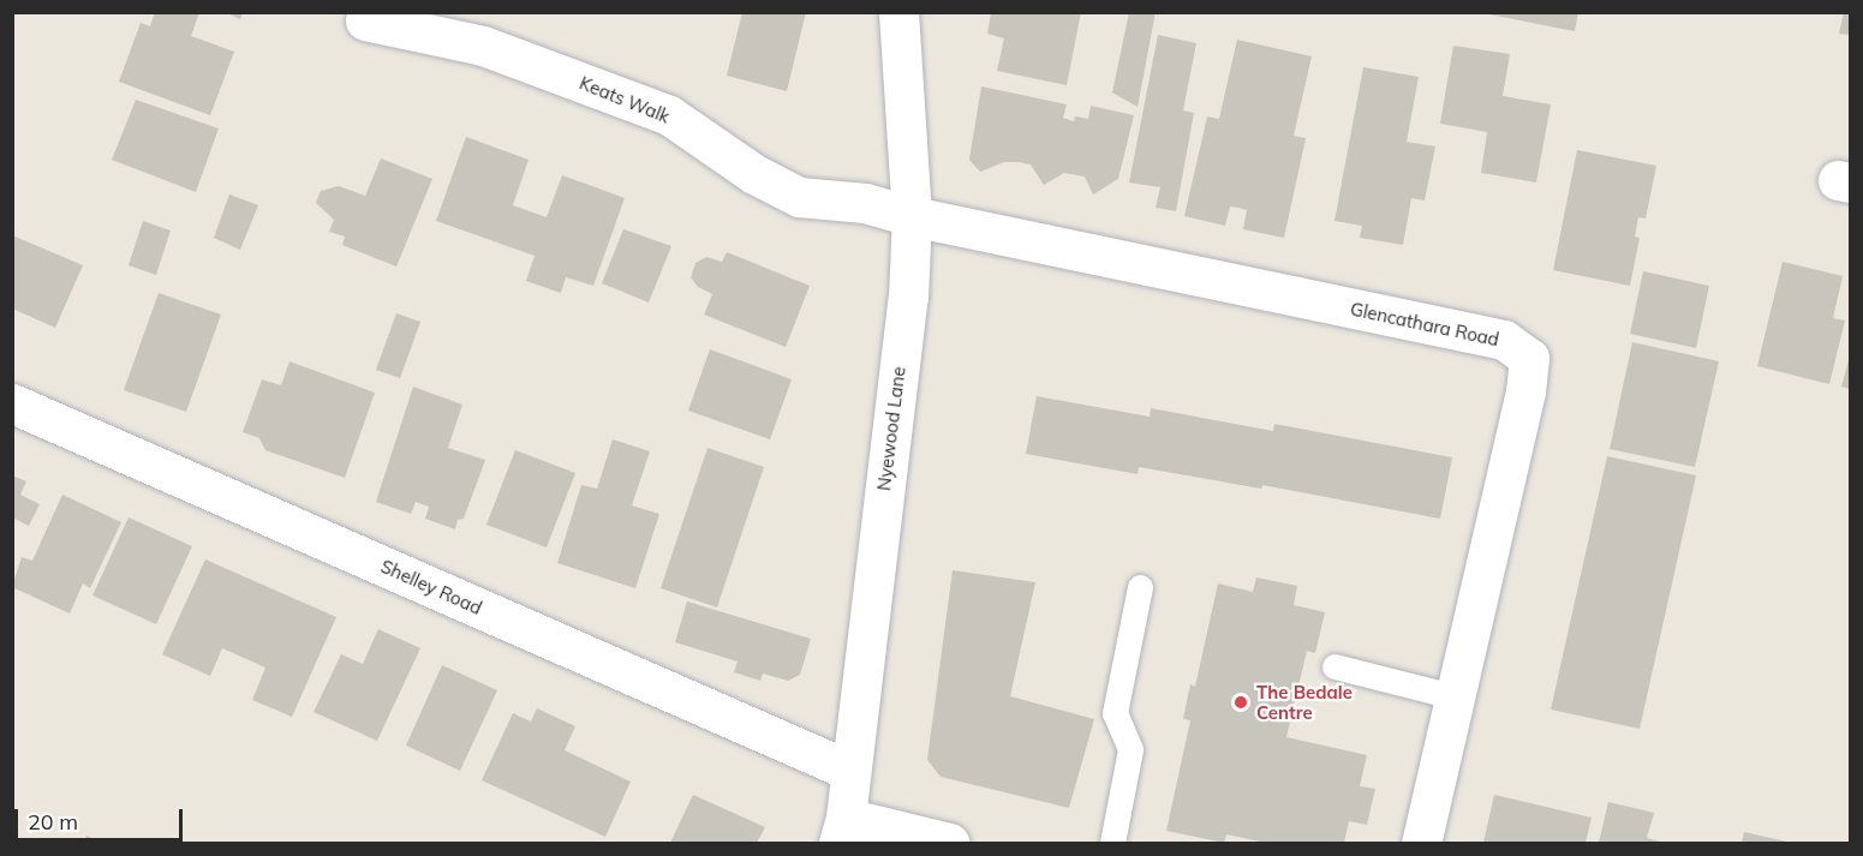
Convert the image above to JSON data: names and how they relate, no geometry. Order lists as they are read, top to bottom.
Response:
{
  "streets": {
    "street": [
      "Keats Walk",
      "Glencathara Road",
      "Nyewood Lane",
      "Shelley Road"
    ]
  },
  "crossings": [
    ["Keats Walk", "Glencathara Road"],
    ["Keats Walk", "Nyewood Lane"],
    ["Glencathara Road", "Nyewood Lane"],
    ["Nyewood Lane", "Shelley Road"]
  ],
  "places": ["The Bedale Centre"],
  "scale_bar": "20 m"
}
